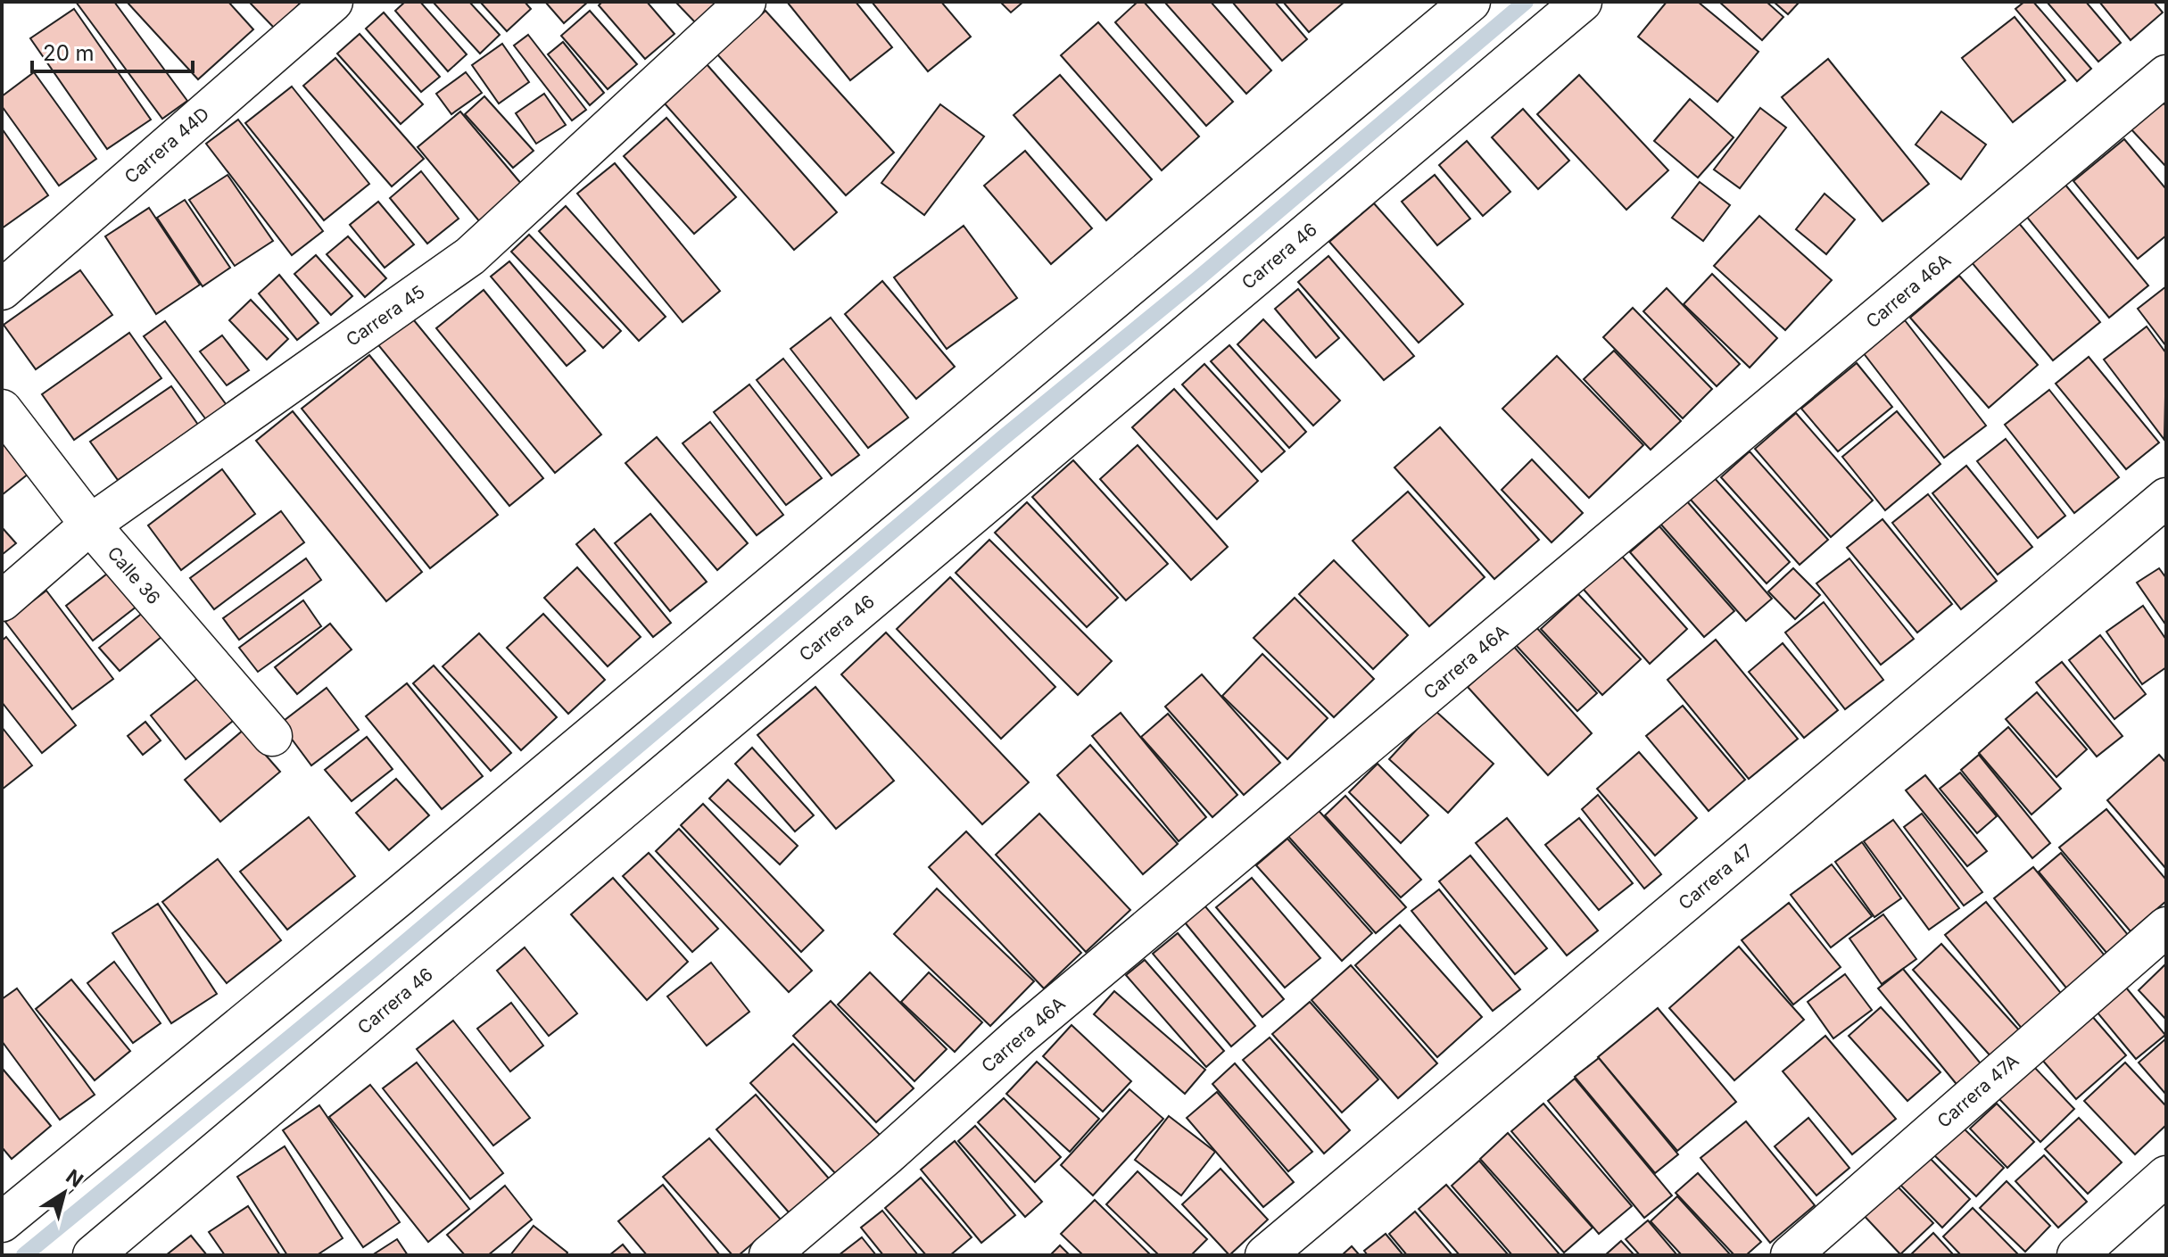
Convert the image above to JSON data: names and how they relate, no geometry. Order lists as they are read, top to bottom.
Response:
{
  "streets": {
    "street": [
      "Carrera 44D",
      "Carrera 46",
      "Carrera 46A",
      "Carrera 45",
      "Calle 36",
      "Carrera 47",
      "Carrera 47A"
    ]
  },
  "crossings": [
    ["Carrera 45", "Calle 36"]
  ],
  "scale_bar": "20 m",
  "north": "top right"
}
